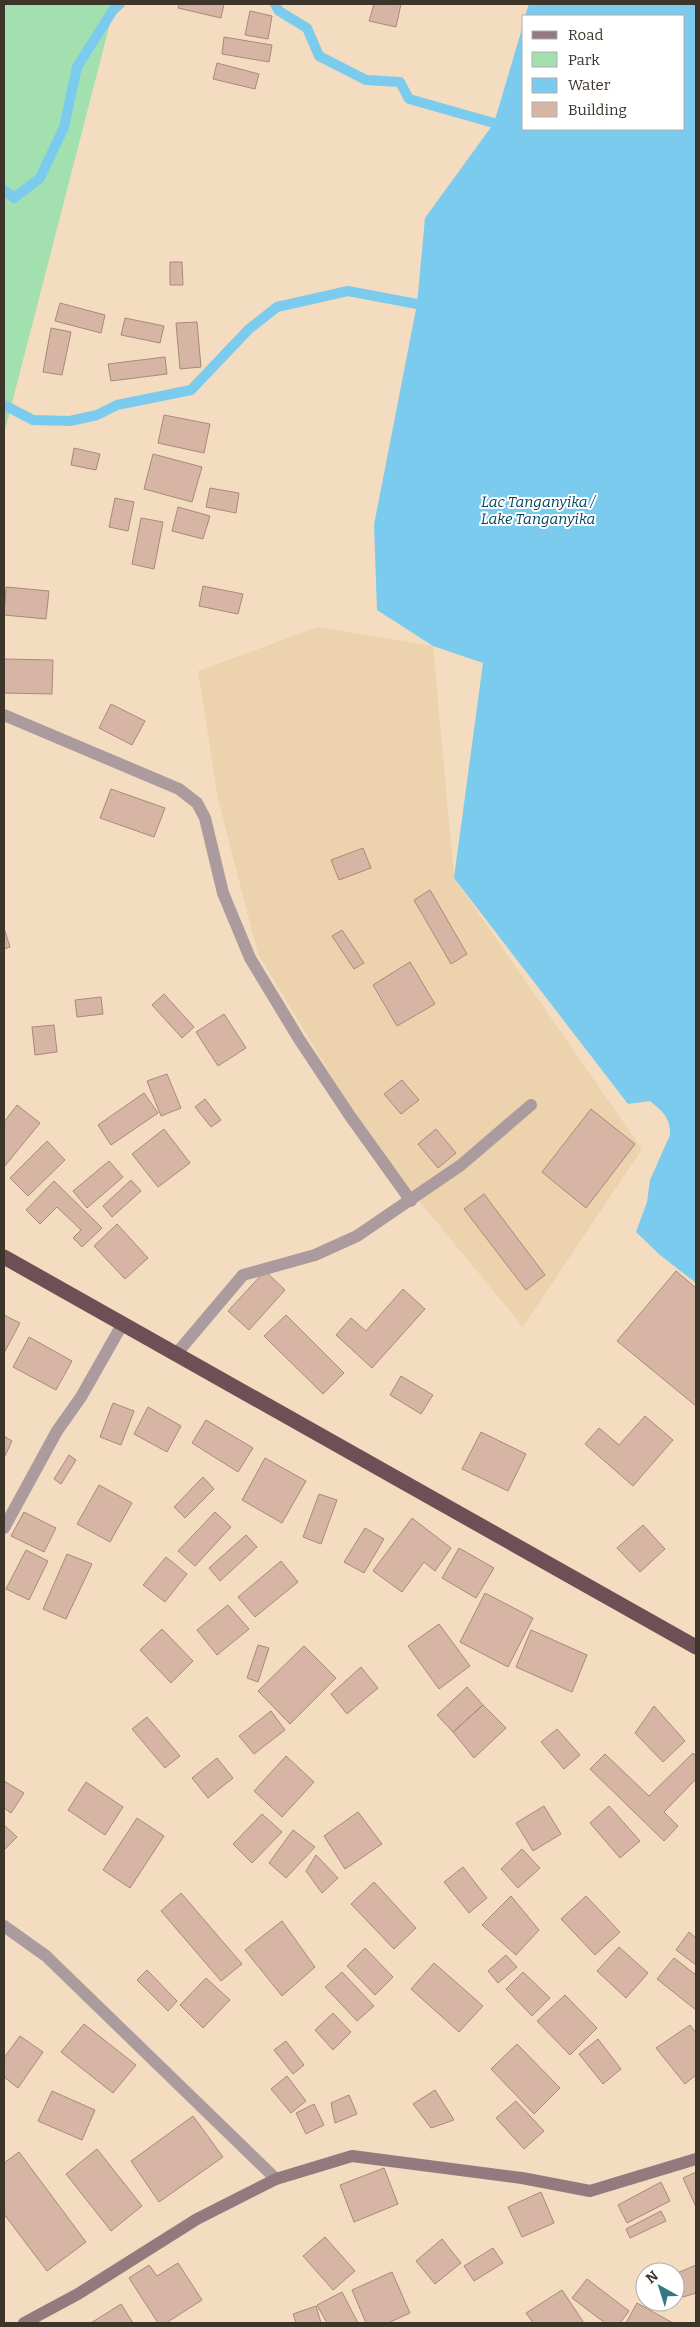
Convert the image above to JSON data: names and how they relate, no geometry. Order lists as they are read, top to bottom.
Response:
{
  "water": ["Lac Tanganyika / Lake Tanganyika"],
  "legend": [
    "Road",
    "Park",
    "Water",
    "Building"
  ],
  "north": "top left"
}
